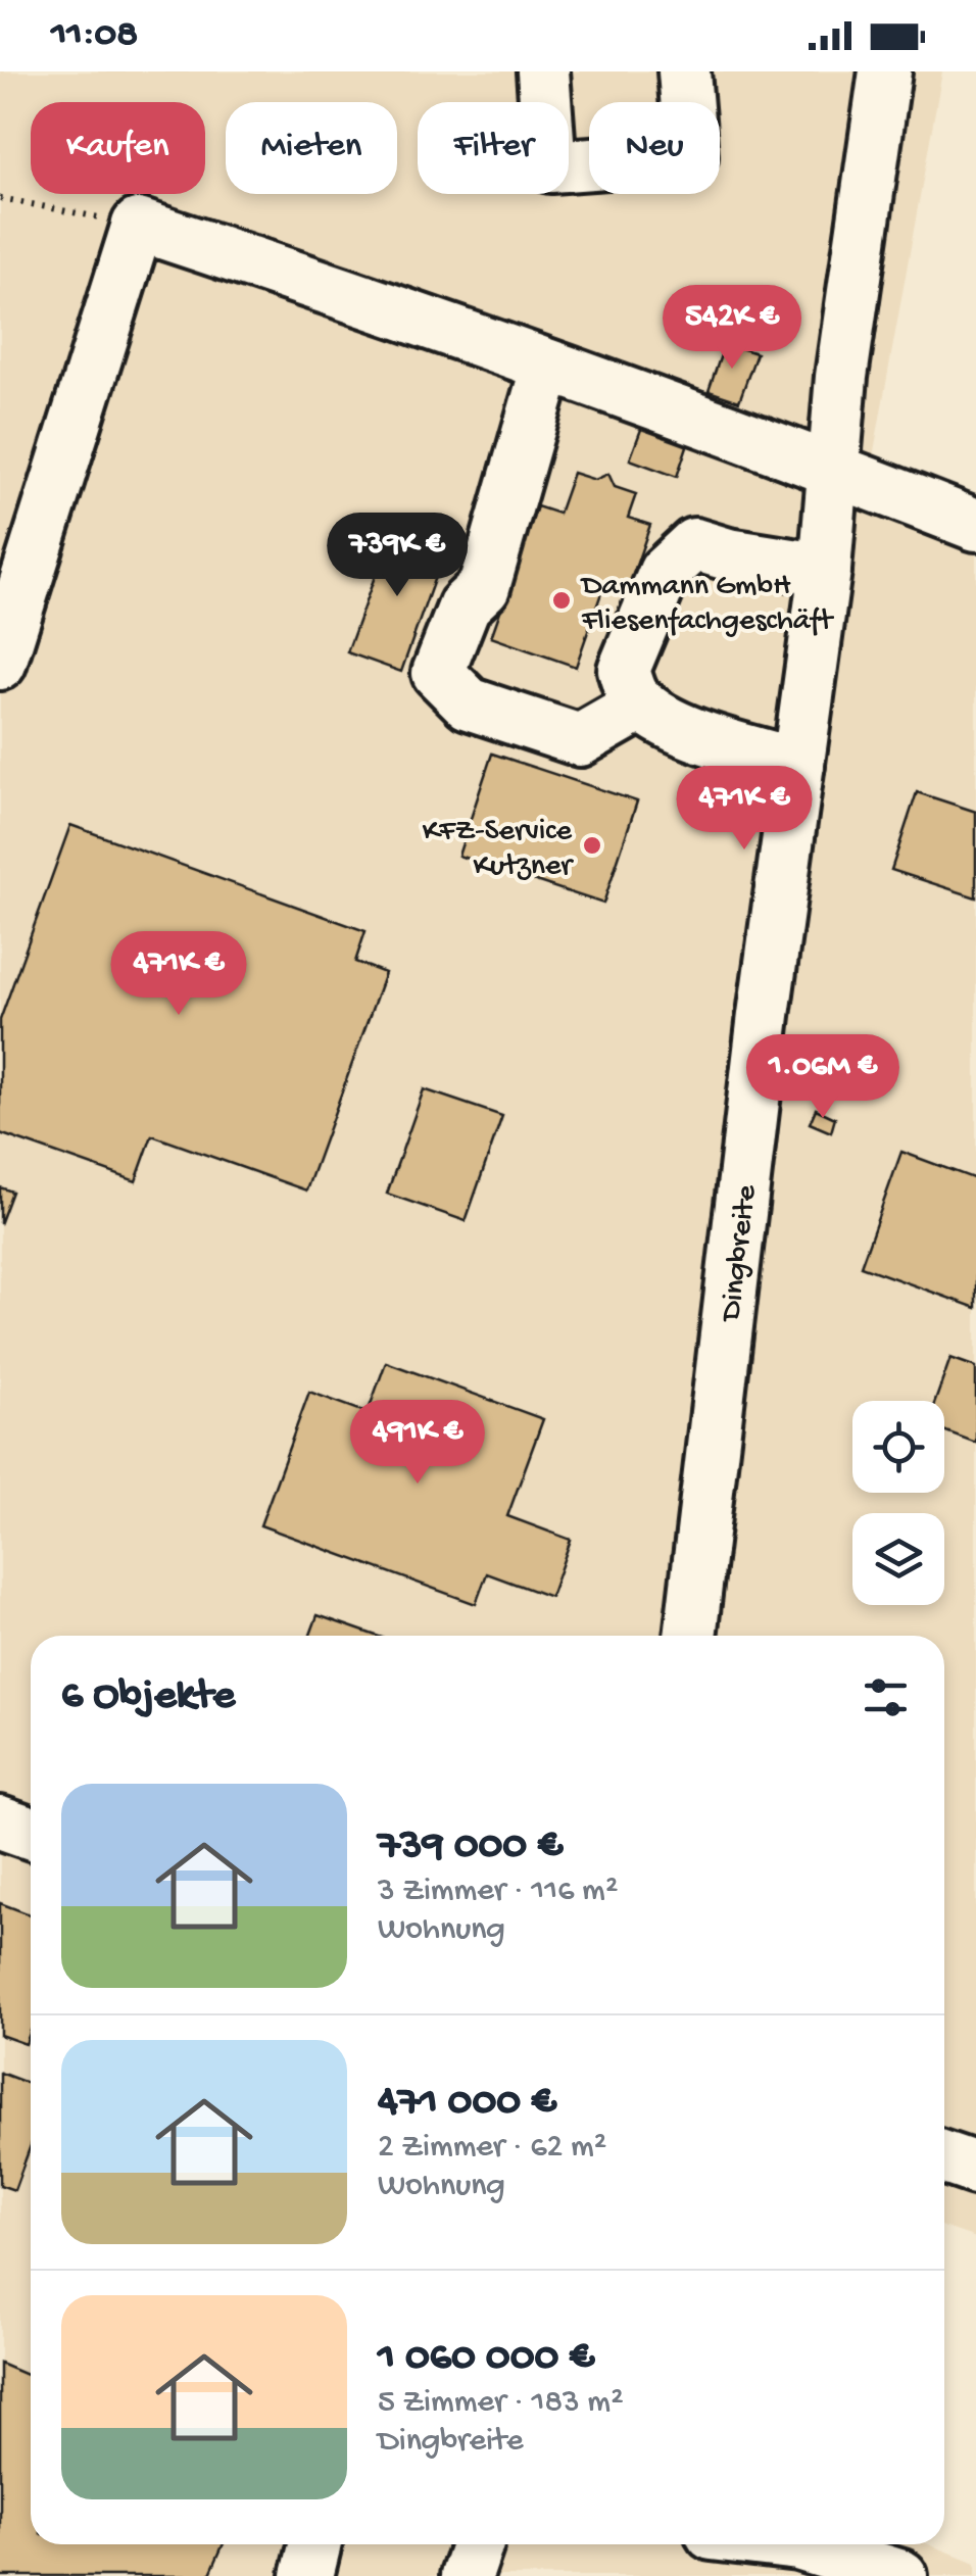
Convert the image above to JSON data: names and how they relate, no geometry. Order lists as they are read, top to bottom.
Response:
{
  "streets": {
    "street": ["Dingbreite"]
  },
  "places": ["Dammann GmbH Fliesenfachgeschäft", "KFZ-Service Kutzner"],
  "page": {
    "status": "11:08",
    "chip": [
      "Kaufen",
      "Mieten",
      "Filter",
      "Neu"
    ],
    "price": [
      "542K €",
      "739K €",
      "471K €",
      "471K €",
      "1.06M €",
      "491K €"
    ],
    "heading": "6 Objekte",
    "list": [
      {
        "name": "739 000 €",
        "note": "3 Zimmer · 116 m² · Wohnung"
      },
      {
        "name": "471 000 €",
        "note": "2 Zimmer · 62 m² · Wohnung"
      },
      {
        "name": "1 060 000 €",
        "note": "5 Zimmer · 183 m² · Dingbreite"
      }
    ]
  }
}
